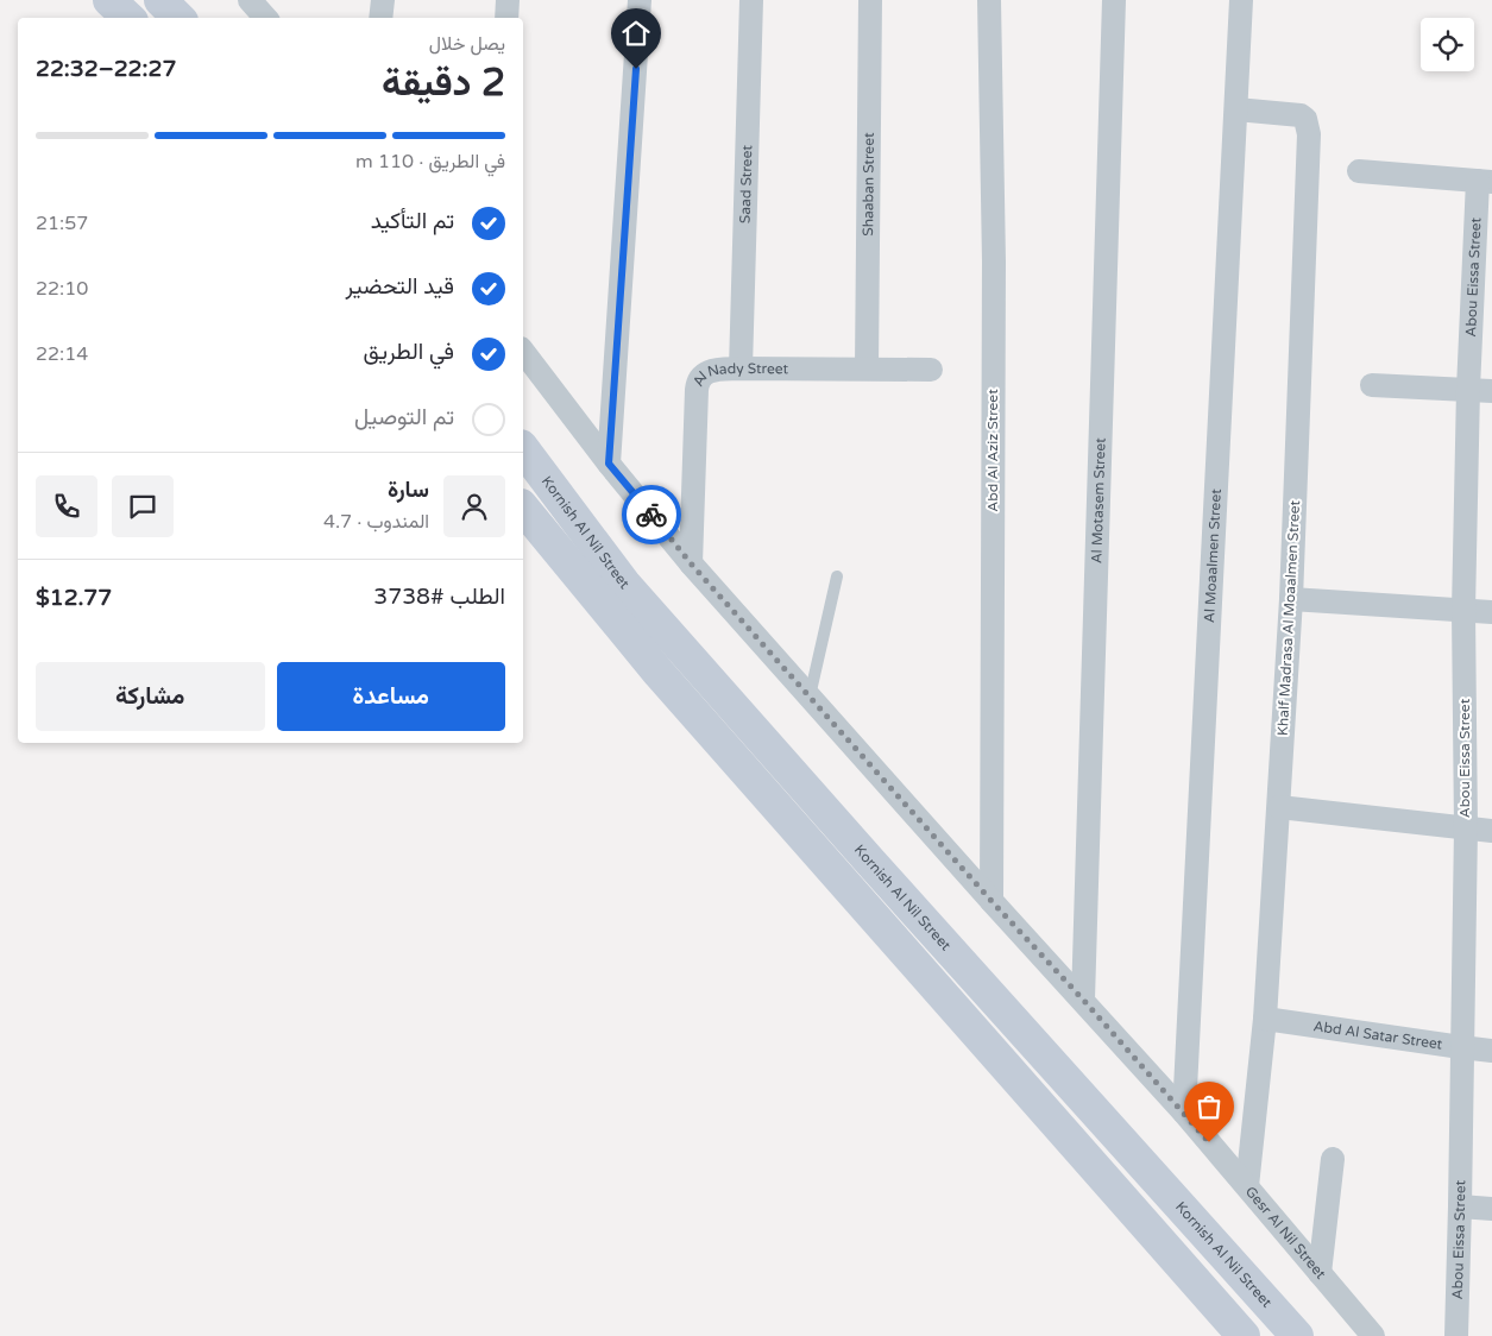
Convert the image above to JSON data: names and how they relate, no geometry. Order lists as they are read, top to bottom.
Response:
{
  "streets": {
    "main road": ["Kornish Al Nil Street"],
    "street": [
      "Saad Street",
      "Shaaban Street",
      "Abou Eissa Street",
      "Al Nady Street",
      "Abd Al Aziz Street",
      "Al Motasem Street",
      "Al Moaalmen Street",
      "Khalf Madrasa Al Moaalmen Street",
      "Abd Al Satar Street",
      "Gesr Al Nil Street"
    ]
  },
  "crossings": [
    ["Saad Street", "Al Nady Street"],
    ["Shaaban Street", "Al Nady Street"],
    ["Abou Eissa Street", "Abd Al Satar Street"],
    ["Al Nady Street", "Gesr Al Nil Street"],
    ["Abd Al Aziz Street", "Gesr Al Nil Street"],
    ["Al Motasem Street", "Gesr Al Nil Street"],
    ["Al Moaalmen Street", "Khalf Madrasa Al Moaalmen Street"],
    ["Al Moaalmen Street", "Gesr Al Nil Street"],
    ["Khalf Madrasa Al Moaalmen Street", "Abd Al Satar Street"],
    ["Khalf Madrasa Al Moaalmen Street", "Gesr Al Nil Street"]
  ],
  "page": {
    "heading": ["2 دقيقة", "يصل خلال", "22:27–22:32"],
    "panel": [
      "سارة",
      "المندوب · 4.7",
      "الطلب #3738",
      "$12.77"
    ],
    "bar": "في الطريق · 110 m",
    "list": [
      ["تم التأكيد", "21:57"],
      ["قيد التحضير", "22:10"],
      ["في الطريق", "22:14"],
      "تم التوصيل"
    ],
    "buttons": ["مساعدة", "مشاركة"]
  }
}
